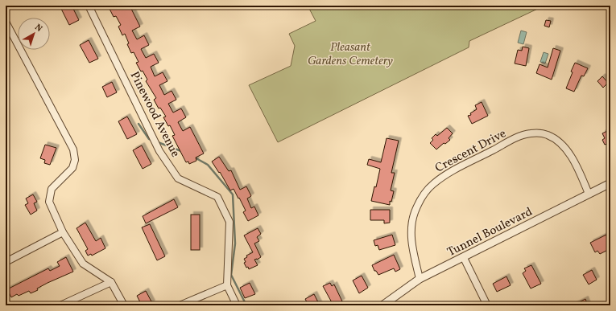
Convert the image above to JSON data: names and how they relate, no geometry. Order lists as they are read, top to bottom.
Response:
{
  "streets": {
    "street": ["Pinewood Avenue", "Crescent Drive", "Tunnel Boulevard"]
  },
  "crossings": [
    ["Crescent Drive", "Tunnel Boulevard"]
  ],
  "parks": ["Pleasant Gardens Cemetery"],
  "north": "top right"
}
